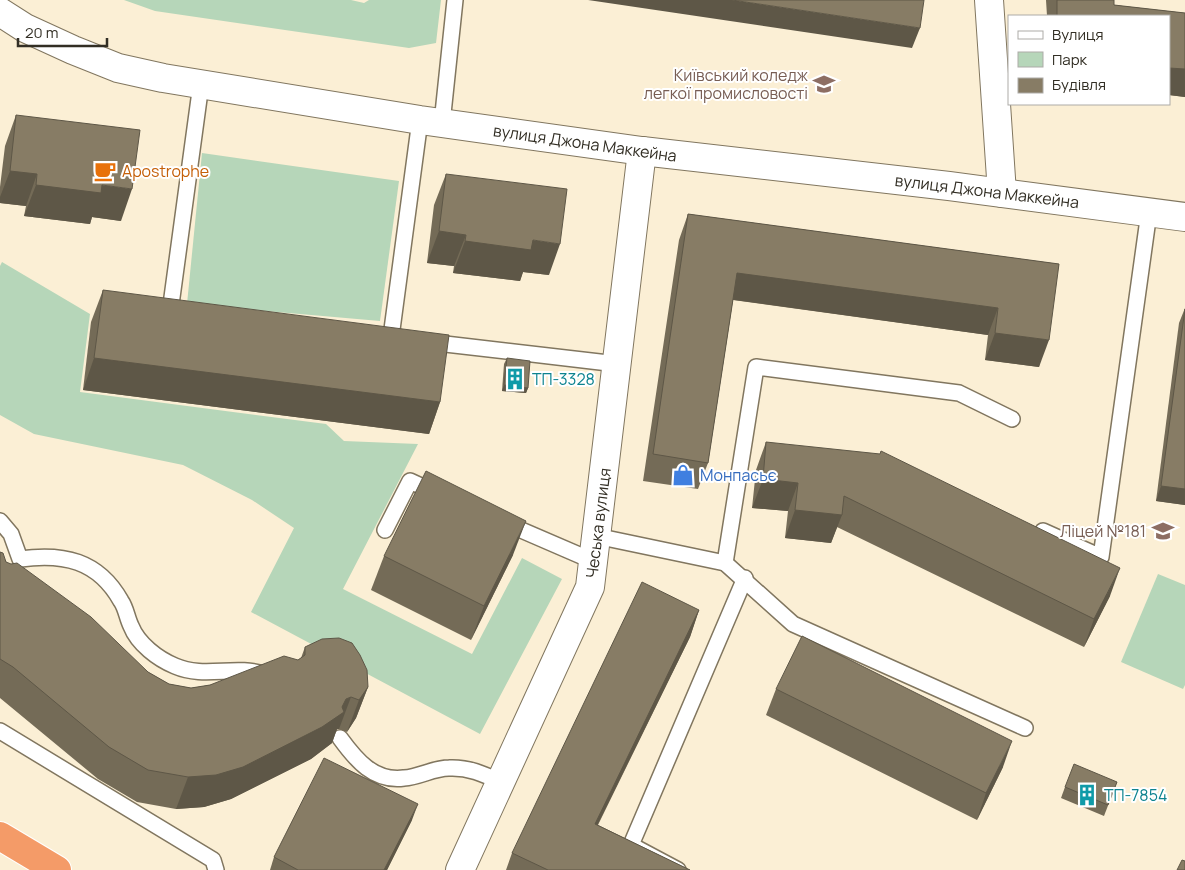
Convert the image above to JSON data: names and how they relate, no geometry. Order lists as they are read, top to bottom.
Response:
{
  "streets": {
    "street": ["вулиця Джона Маккейна", "Чеська вулиця"]
  },
  "crossings": [
    ["вулиця Джона Маккейна", "Чеська вулиця"]
  ],
  "places": {
    "school or university": ["Київський коледж легкої промисловості", "Ліцей №181"],
    "cafe": ["Apostrophe"],
    "building": ["ТП-3328", "ТП-7854"],
    "shop": ["Монпасьє"]
  },
  "legend": ["Вулиця", "Парк", "Будівля"],
  "scale_bar": "20 m"
}
